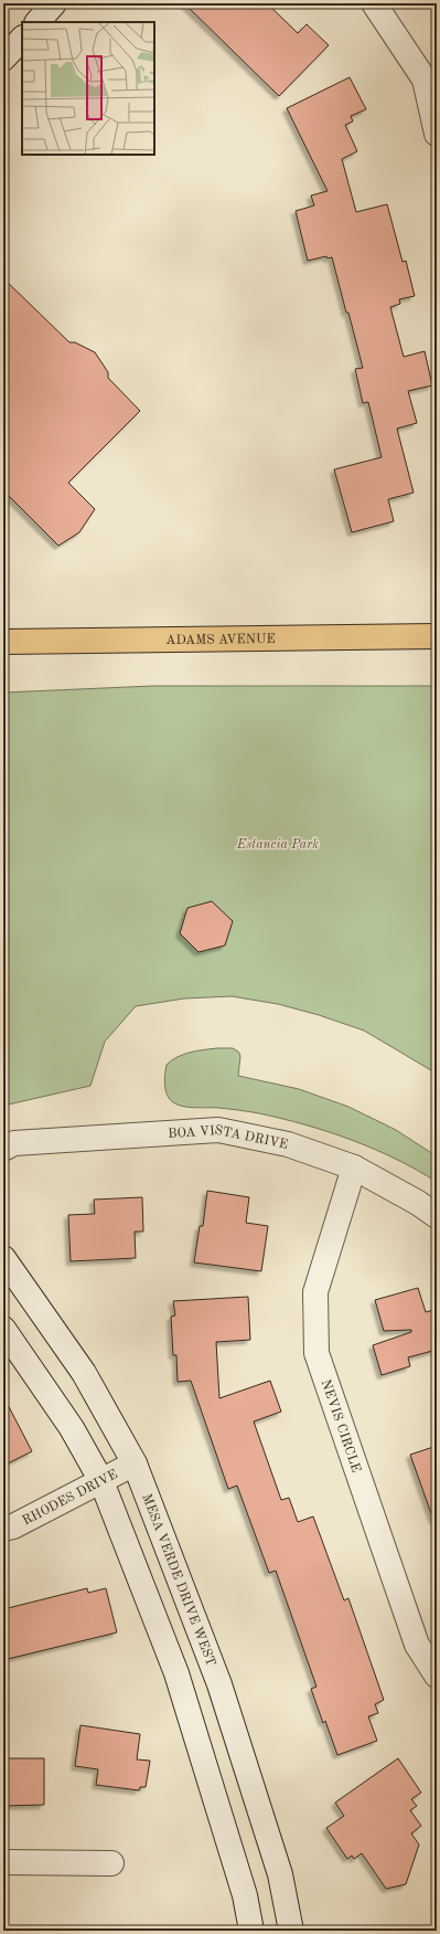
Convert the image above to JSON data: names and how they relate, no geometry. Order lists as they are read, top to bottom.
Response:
{
  "streets": {
    "main road": ["ADAMS AVENUE"],
    "street": [
      "BOA VISTA DRIVE",
      "NEVIS CIRCLE",
      "RHODES DRIVE",
      "MESA VERDE DRIVE WEST"
    ]
  },
  "crossings": [
    ["BOA VISTA DRIVE", "NEVIS CIRCLE"],
    ["RHODES DRIVE", "MESA VERDE DRIVE WEST"]
  ],
  "parks": ["Estancia Park"]
}
